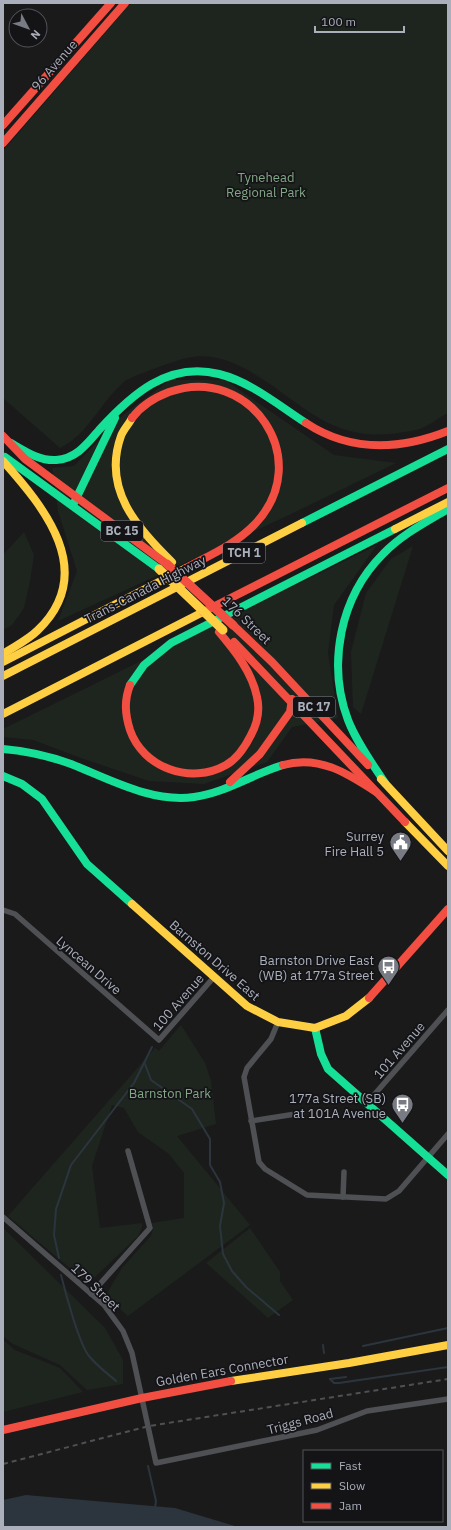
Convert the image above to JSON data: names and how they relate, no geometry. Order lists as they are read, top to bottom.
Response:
{
  "streets": {
    "main road": [
      "96 Avenue",
      "BC 15",
      "TCH 1",
      "Trans-Canada Highway",
      "176 Street",
      "BC 17",
      "Barnston Drive East",
      "Golden Ears Connector"
    ],
    "street": [
      "Lyncean Drive",
      "100 Avenue",
      "101 Avenue",
      "179 Street",
      "Triggs Road"
    ]
  },
  "crossings": [
    ["Barnston Drive East", "100 Avenue"],
    ["Lyncean Drive", "100 Avenue"],
    ["179 Street", "Golden Ears Connector"],
    ["179 Street", "Triggs Road"]
  ],
  "parks": ["Tynehead Regional Park", "Barnston Park"],
  "places": {
    "public building": ["Surrey Fire Hall 5"],
    "bus stop": ["Barnston Drive East (WB) at 177a Street", "177a Street (SB) at 101A Avenue"]
  },
  "legend": ["Fast", "Slow", "Jam"],
  "scale_bar": "100 m",
  "north": "bottom right"
}
